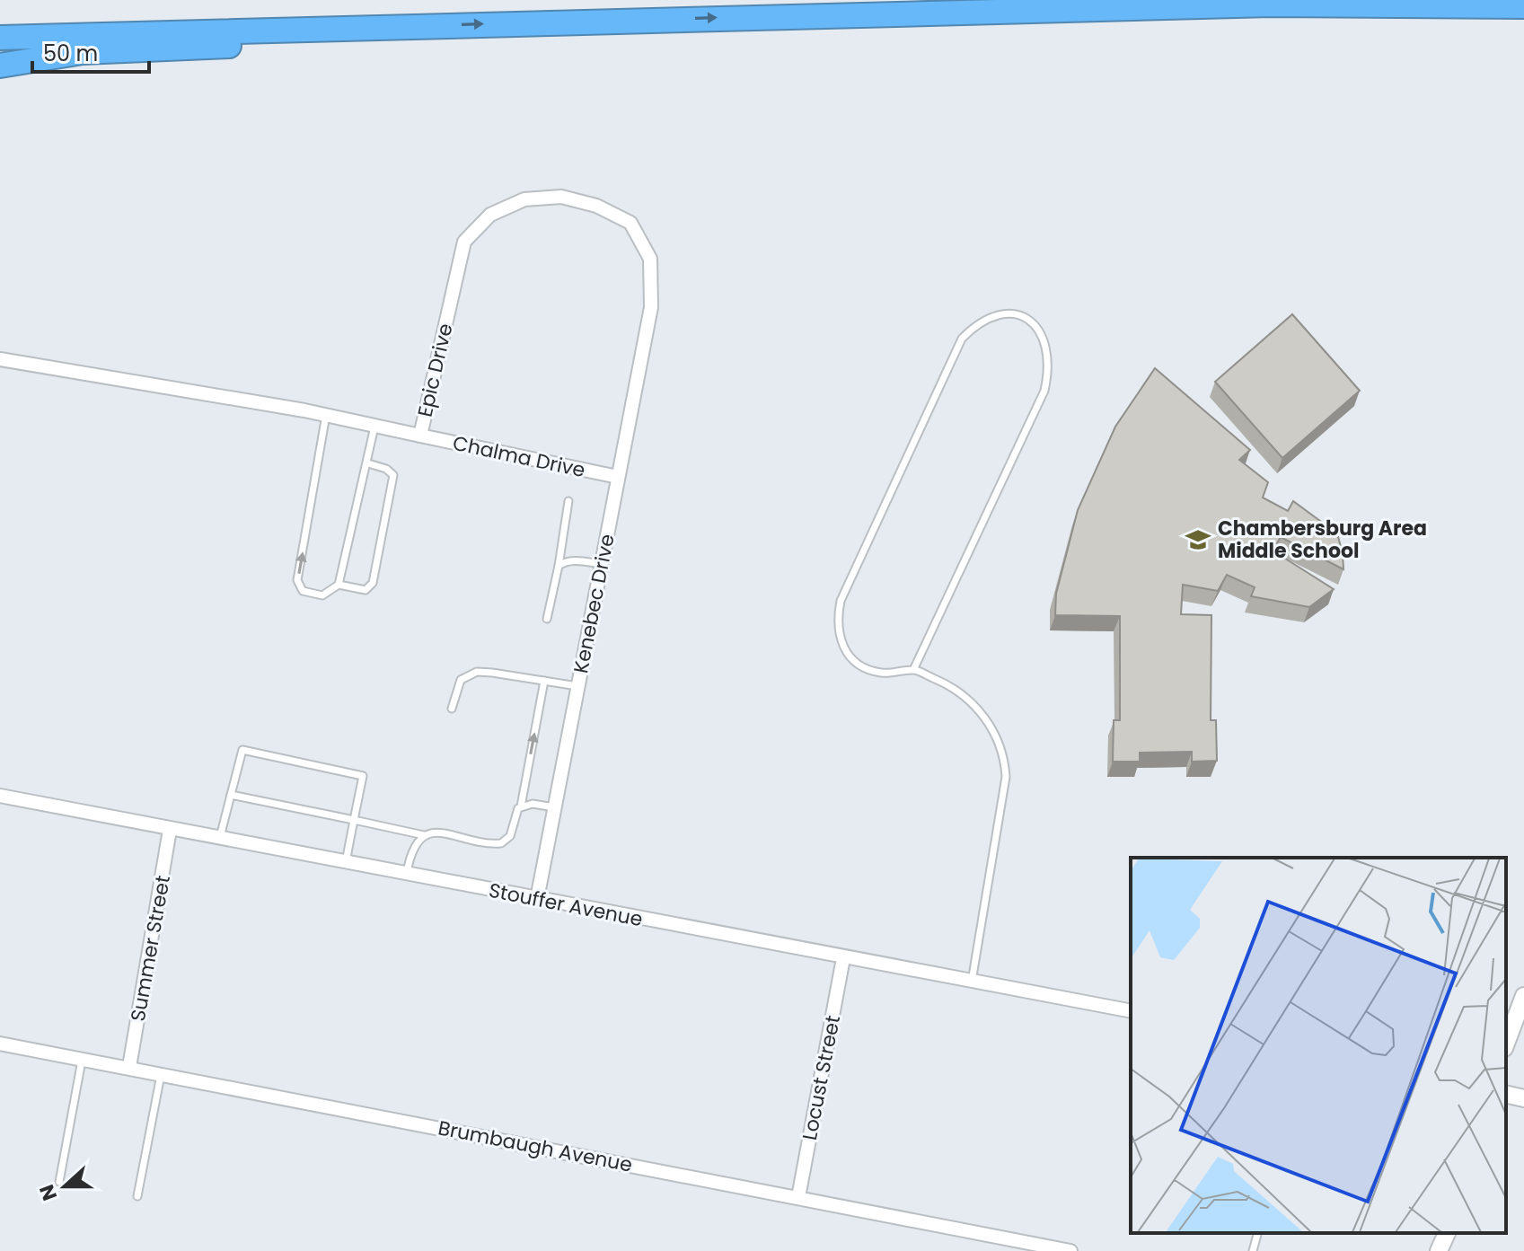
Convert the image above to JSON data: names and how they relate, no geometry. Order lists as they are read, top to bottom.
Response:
{
  "streets": {
    "street": [
      "Epic Drive",
      "Chalma Drive",
      "Kenebec Drive",
      "Stouffer Avenue",
      "Summer Street",
      "Locust Street",
      "Brumbaugh Avenue"
    ]
  },
  "crossings": [
    ["Epic Drive", "Chalma Drive"],
    ["Epic Drive", "Kenebec Drive"],
    ["Chalma Drive", "Kenebec Drive"],
    ["Kenebec Drive", "Stouffer Avenue"],
    ["Stouffer Avenue", "Summer Street"],
    ["Stouffer Avenue", "Locust Street"],
    ["Summer Street", "Brumbaugh Avenue"],
    ["Locust Street", "Brumbaugh Avenue"]
  ],
  "places": {
    "school or university": ["Chambersburg Area Middle School"]
  },
  "scale_bar": "50 m",
  "north": "left"
}
